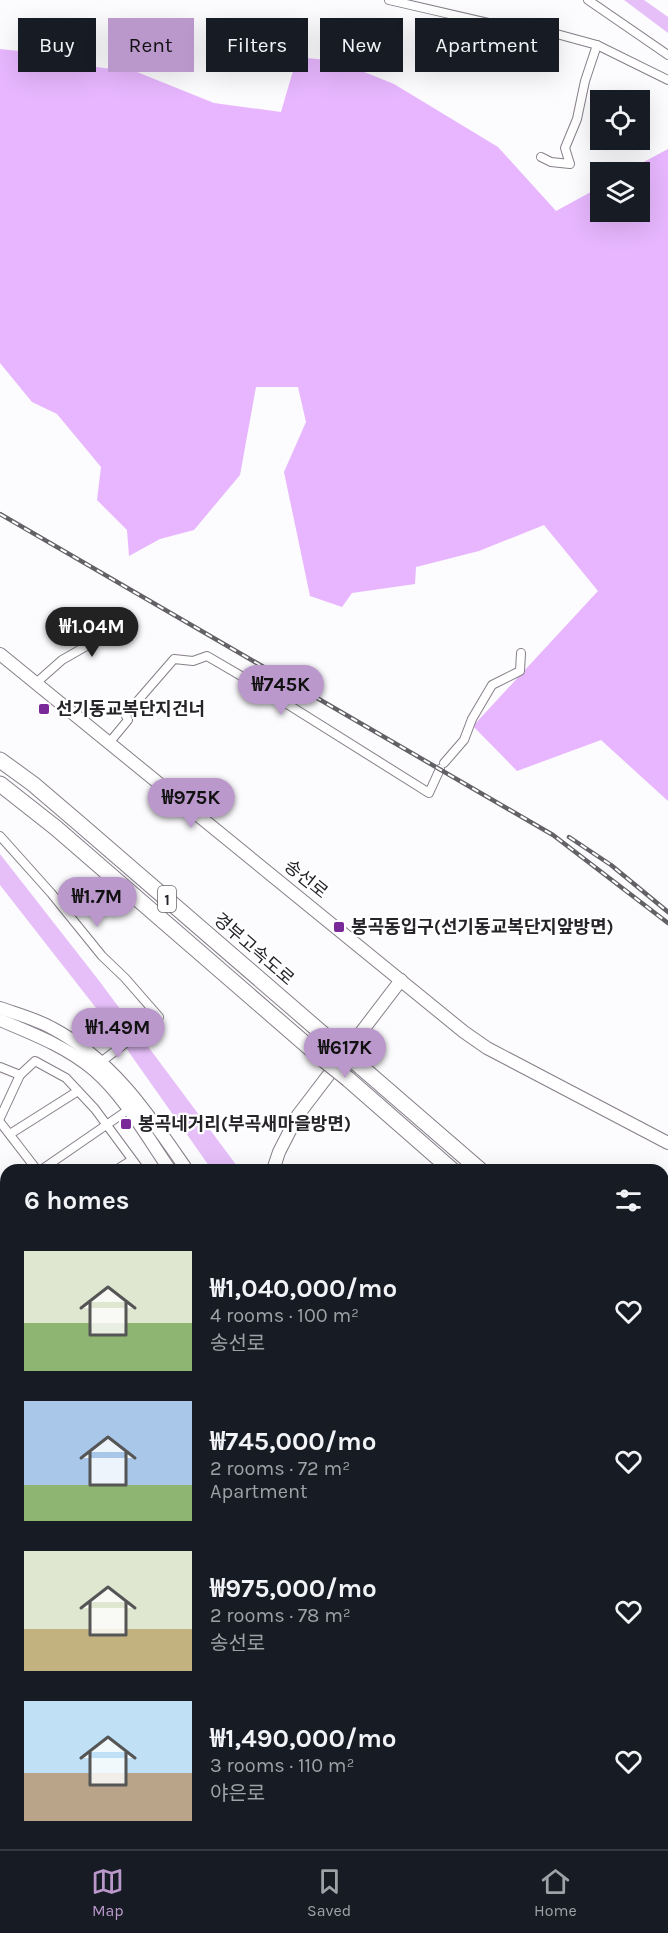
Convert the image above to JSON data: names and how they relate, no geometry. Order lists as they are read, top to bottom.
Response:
{
  "streets": {
    "highway": ["1", "경부고속도로"],
    "street": ["송선로"]
  },
  "places": {
    "transit": ["선기동교복단지건너", "봉곡동입구(선기동교복단지앞방면)", "봉곡네거리(부곡새마을방면)"]
  },
  "page": {
    "chip": [
      "Buy",
      "Rent",
      "Filters",
      "New",
      "Apartment"
    ],
    "price": [
      "₩1.04M",
      "₩745K",
      "₩975K",
      "₩1.7M",
      "₩1.49M",
      "₩617K"
    ],
    "heading": "6 homes",
    "list": [
      {
        "name": "₩1,040,000/mo",
        "note": "4 rooms · 100 m² · 송선로"
      },
      {
        "name": "₩745,000/mo",
        "note": "2 rooms · 72 m² · Apartment"
      },
      {
        "name": "₩975,000/mo",
        "note": "2 rooms · 78 m² · 송선로"
      },
      {
        "name": "₩1,490,000/mo",
        "note": "3 rooms · 110 m² · 야은로"
      }
    ],
    "tabs": ["Map", "Saved", "Home"]
  }
}
